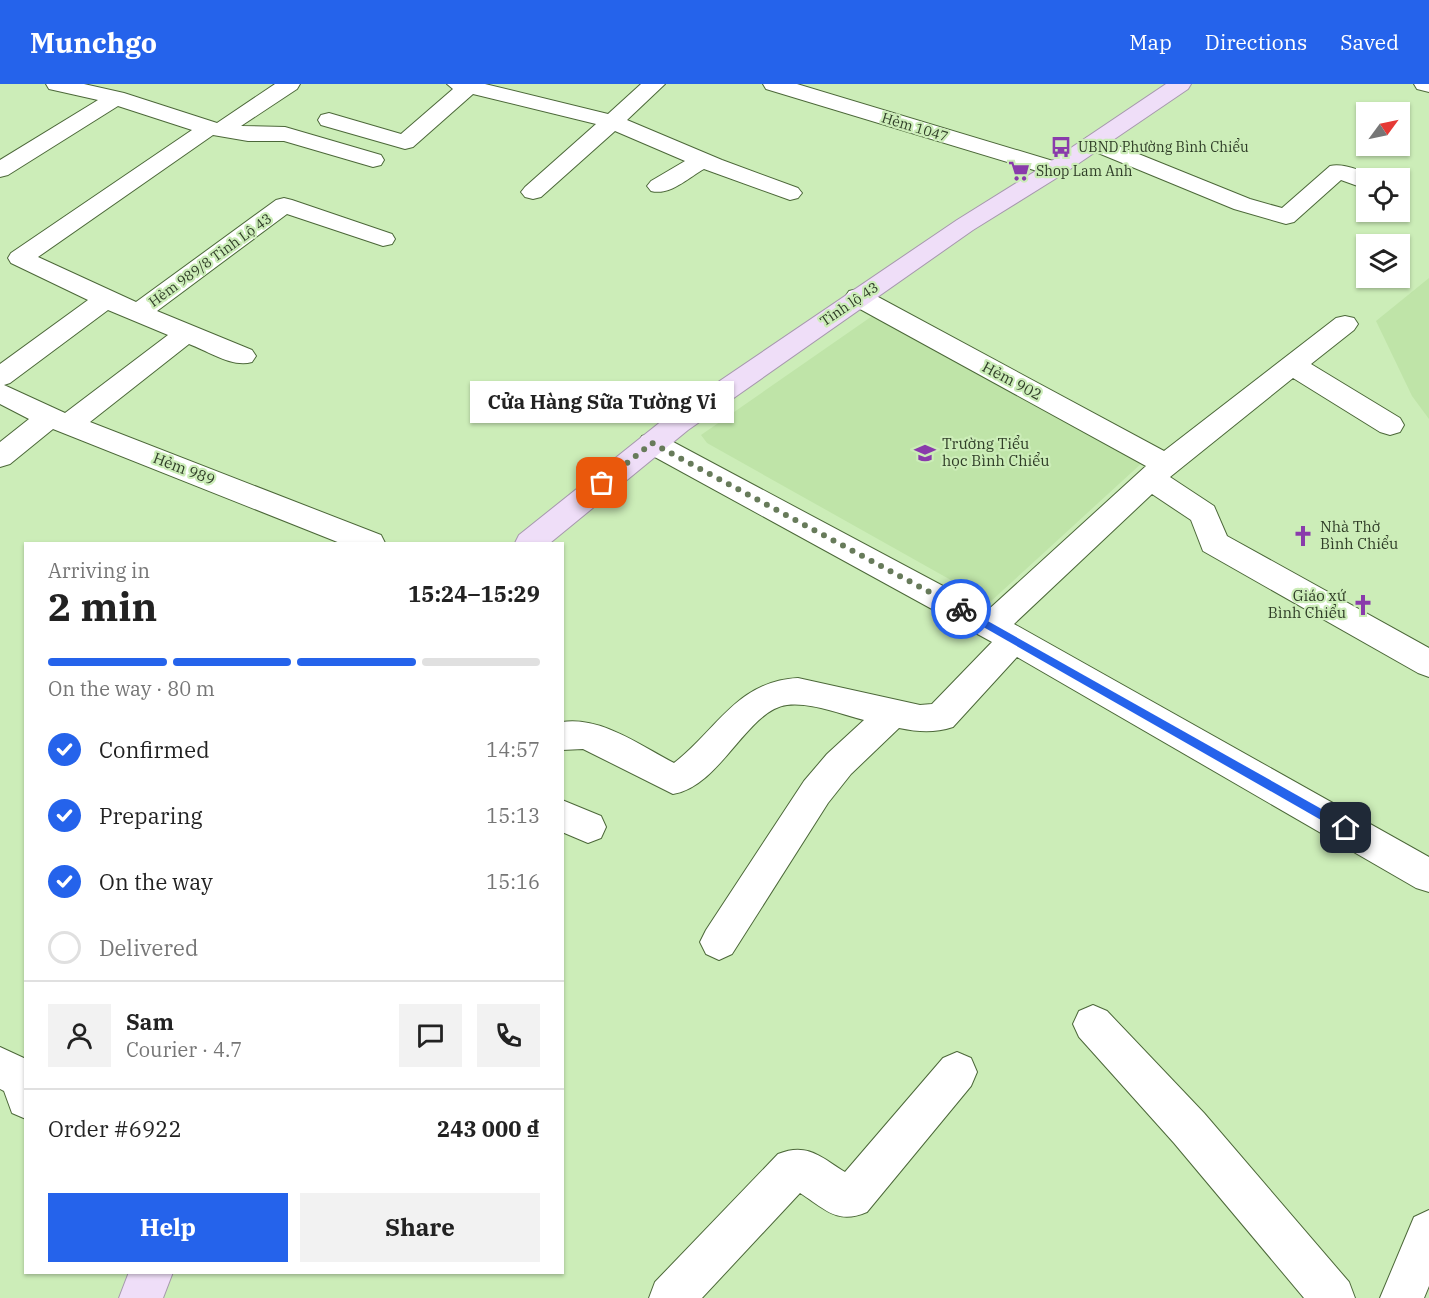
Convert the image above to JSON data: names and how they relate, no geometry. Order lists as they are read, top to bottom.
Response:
{
  "streets": {
    "main road": ["Tỉnh lộ 43"],
    "street": [
      "Hẻm 1047",
      "Hẻm 989/8 Tỉnh Lộ 43",
      "Hẻm 902",
      "Hẻm 989"
    ]
  },
  "crossings": [
    ["Hẻm 1047", "Tỉnh lộ 43"],
    ["Tỉnh lộ 43", "Hẻm 902"]
  ],
  "places": {
    "bus stop": ["UBND Phường Bình Chiểu"],
    "supermarket": ["Shop Lam Anh"],
    "school or university": ["Trường Tiểu học Bình Chiểu"],
    "other": ["Cửa Hàng Sữa Tường Vi"],
    "church": ["Nhà Thờ Bình Chiểu", "Giáo xứ Bình Chiểu"]
  },
  "north": "top right",
  "page": {
    "header": "Munchgo",
    "nav": ["Map", "Directions", "Saved"],
    "bubble": "Cửa Hàng Sữa Tường Vi",
    "heading": ["2 min", "Arriving in", "15:24–15:29"],
    "panel": [
      "Sam",
      "Courier · 4.7",
      "Order #6922",
      "243 000 ₫"
    ],
    "bar": "On the way · 80 m",
    "list": [
      ["Confirmed", "14:57"],
      ["Preparing", "15:13"],
      ["On the way", "15:16"],
      "Delivered"
    ],
    "buttons": ["Help", "Share"]
  }
}
